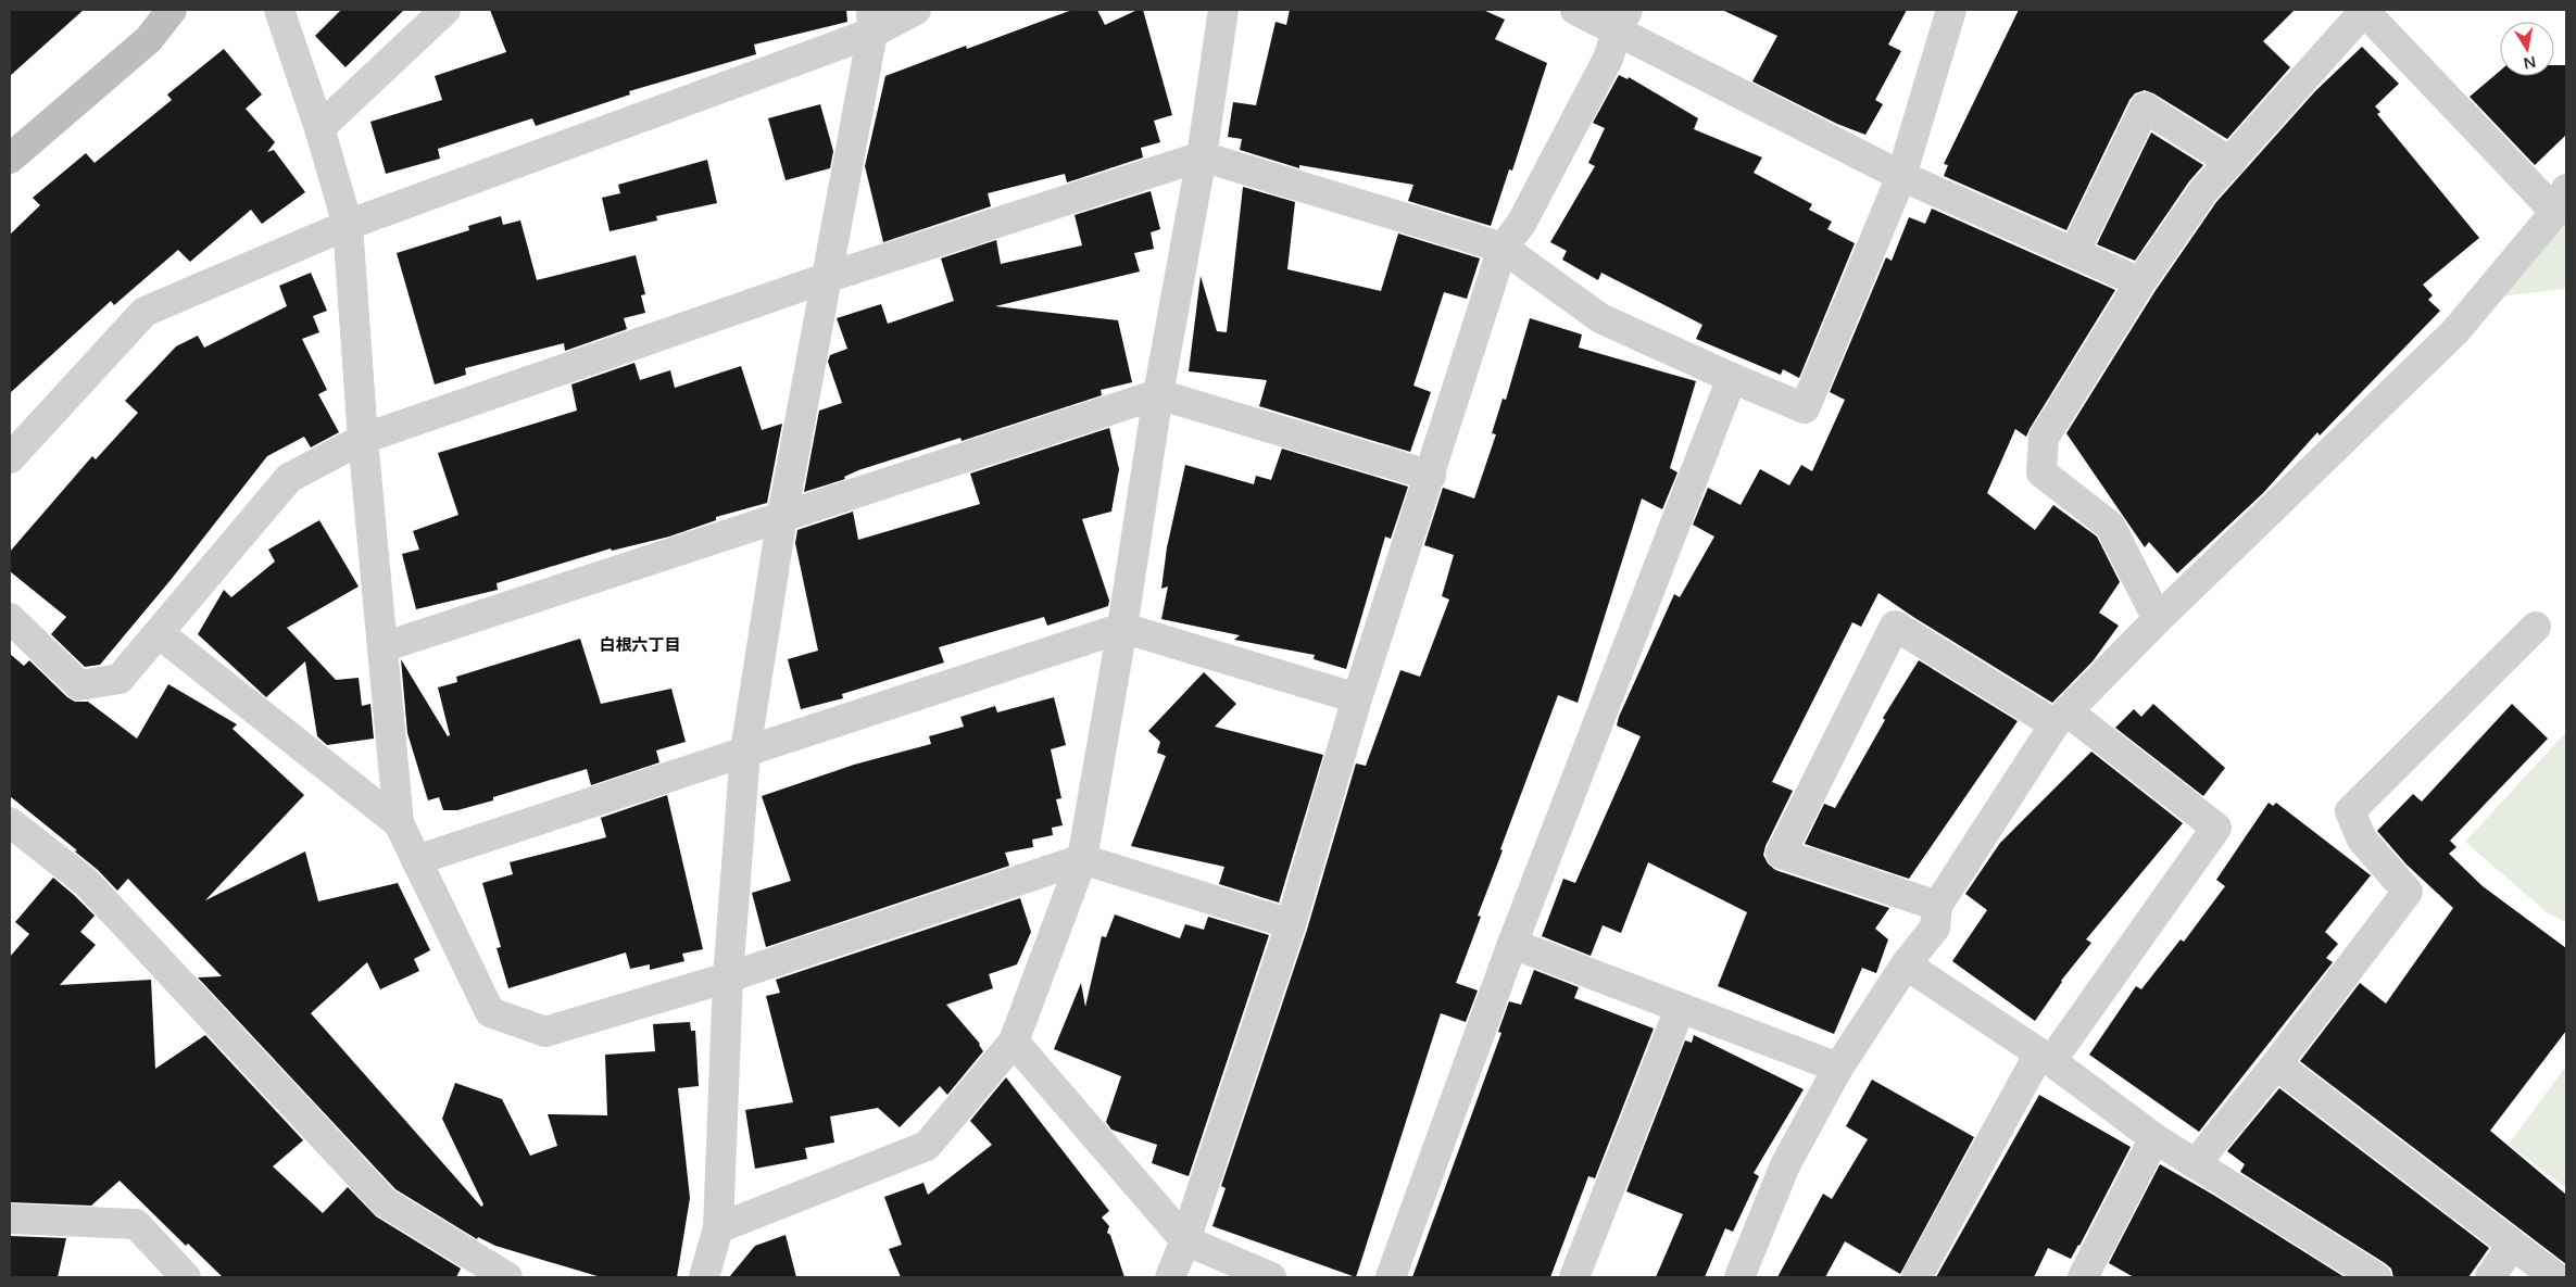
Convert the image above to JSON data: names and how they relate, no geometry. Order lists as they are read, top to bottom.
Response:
{
  "districts": ["白根六丁目"],
  "north": "bottom"
}
